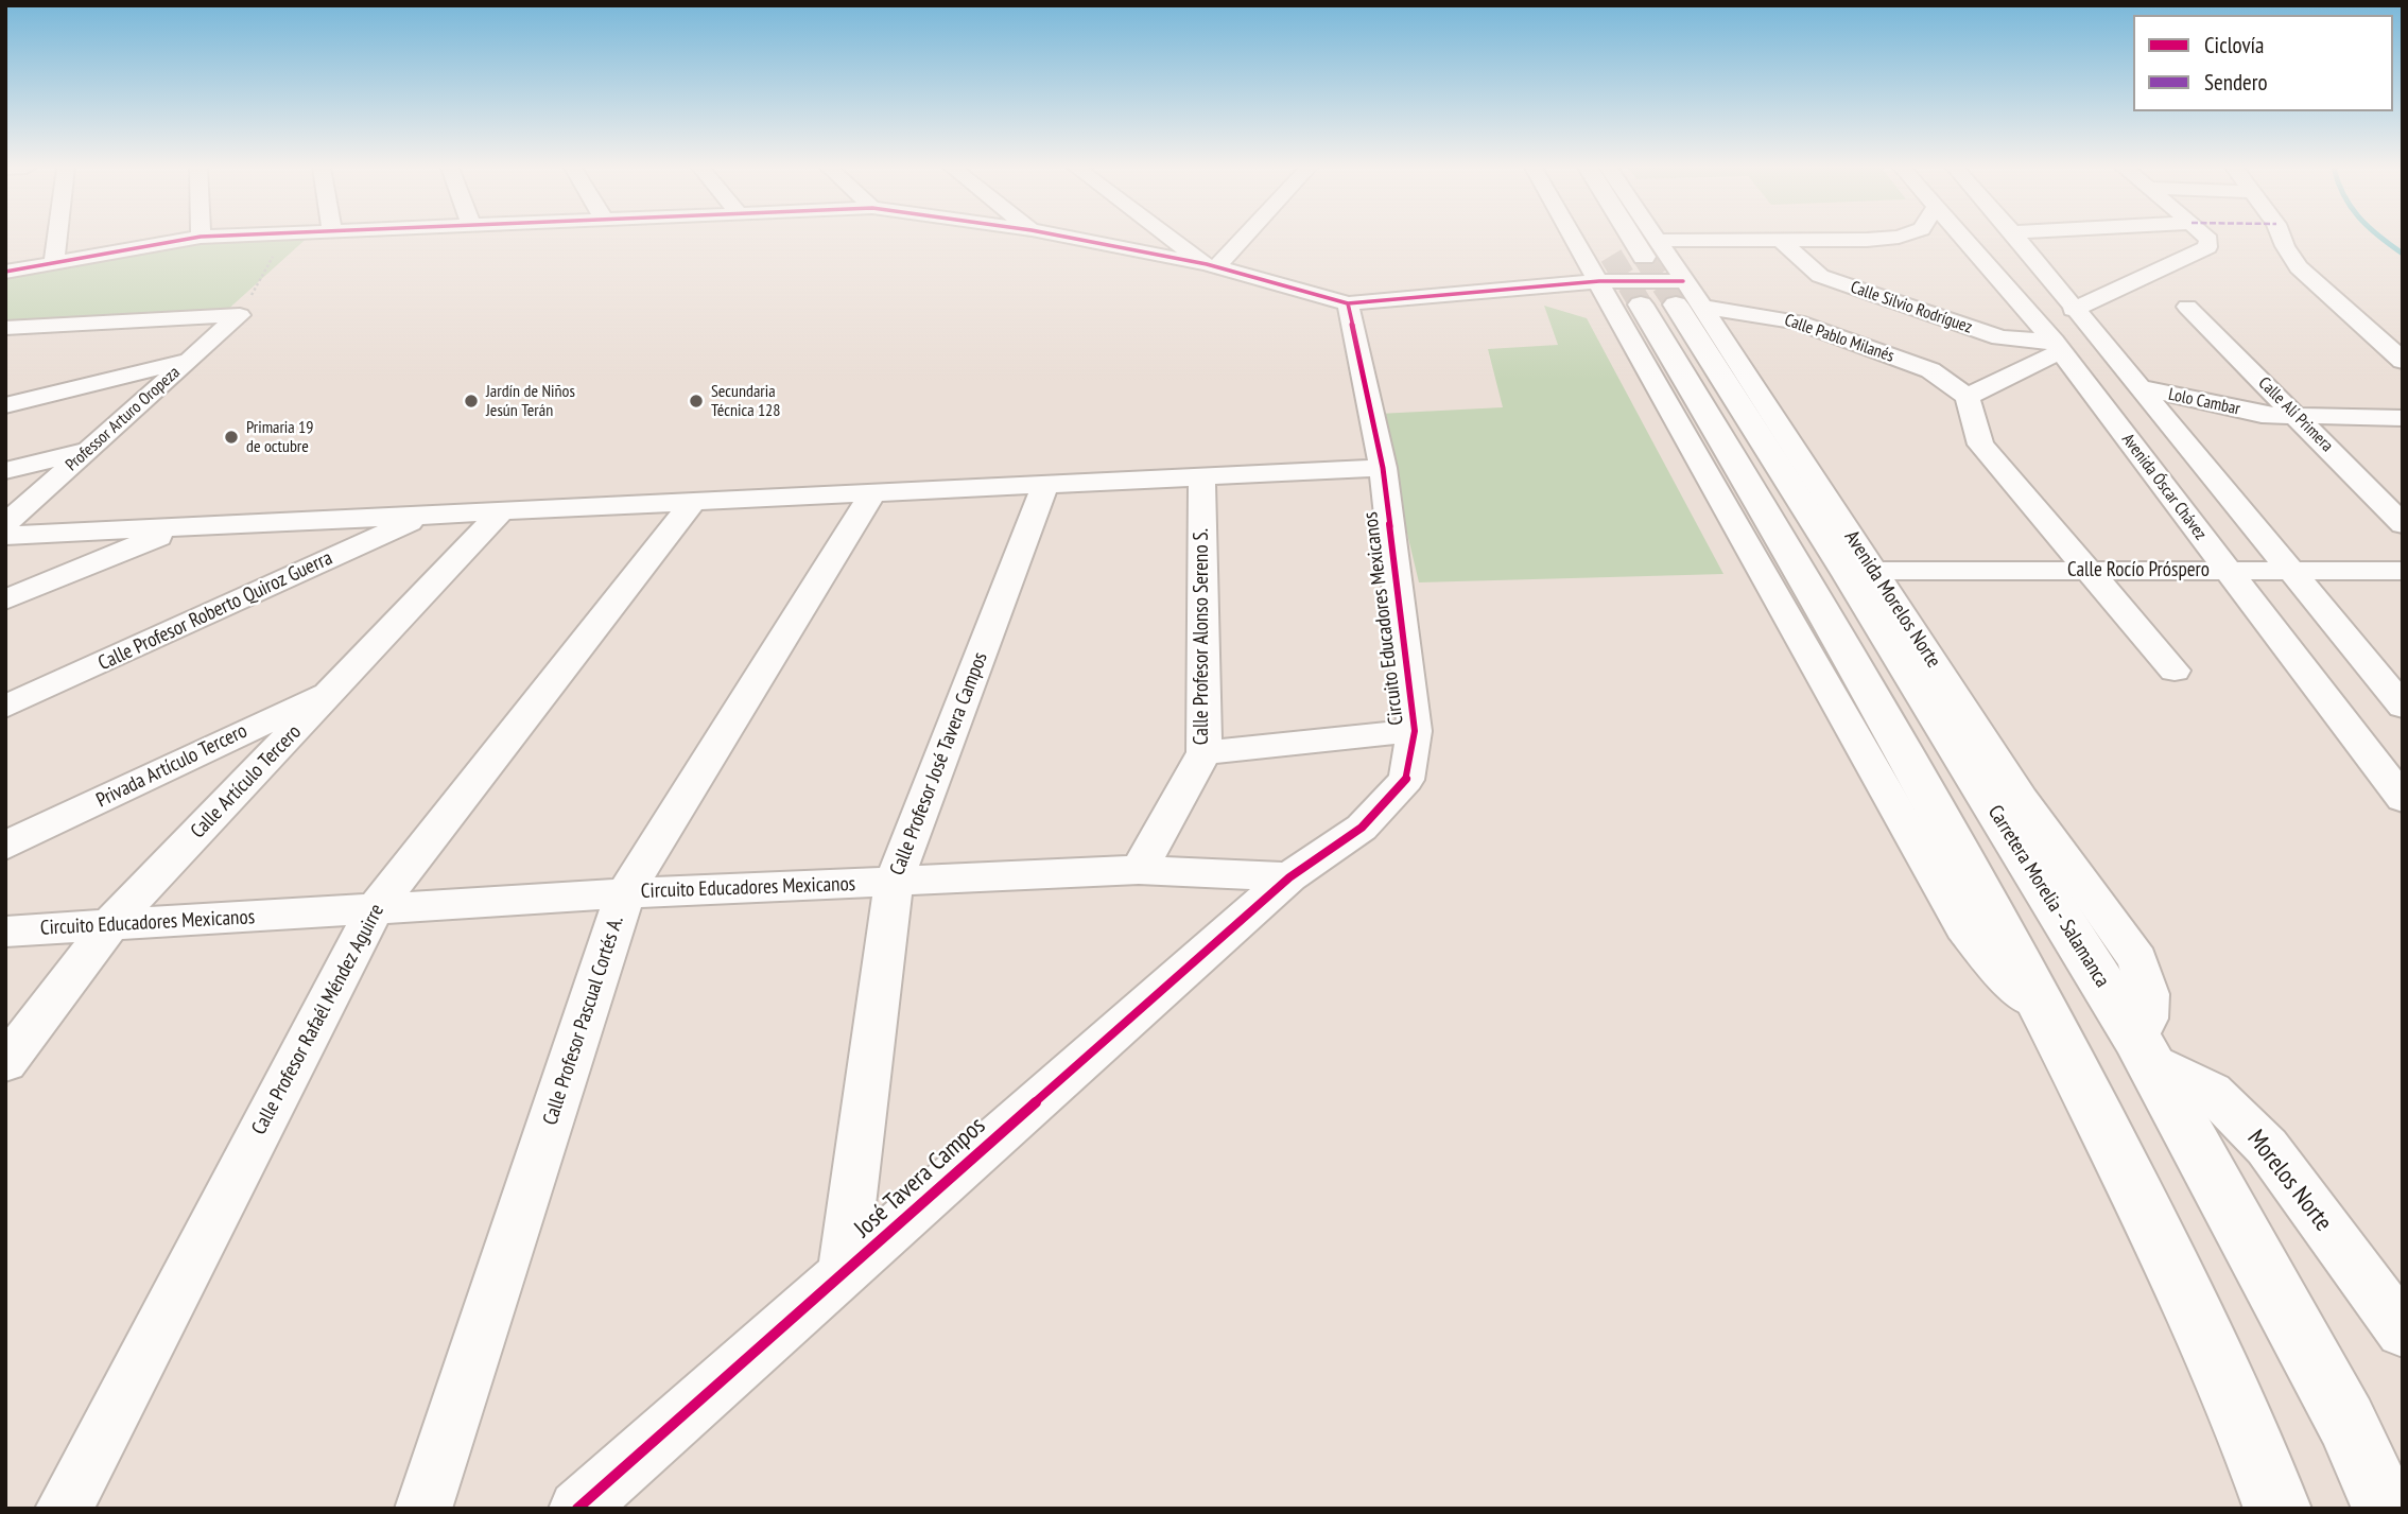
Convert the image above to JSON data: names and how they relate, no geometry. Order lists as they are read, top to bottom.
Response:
{
  "streets": {
    "highway": ["Carretera Morelia - Salamanca"],
    "street": [
      "Calle Silvio Rodríguez",
      "Calle Pablo Milanés",
      "Lolo Cambar",
      "Calle Alí Primera",
      "Professor Arturo Oropeza",
      "Avenida Óscar Chávez",
      "Calle Rocío Próspero",
      "Avenida Morelos Norte",
      "Calle Profesor Roberto Quiroz Guerra",
      "Circuito Educadores Mexicanos",
      "Calle Profesor Alonso Sereno S.",
      "Calle Profesor José Tavera Campos",
      "Privada Artículo Tercero",
      "Calle Artículo Tercero",
      "Calle Profesor Rafaél Méndez Aguirre",
      "Calle Profesor Pascual Cortés A.",
      "José Tavera Campos",
      "Morelos Norte"
    ]
  },
  "crossings": [
    ["Calle Silvio Rodríguez", "Avenida Óscar Chávez"],
    ["Calle Pablo Milanés", "Avenida Morelos Norte"],
    ["Calle Pablo Milanés", "Circuito Educadores Mexicanos"],
    ["Calle Pablo Milanés", "Carretera Morelia - Salamanca"],
    ["Lolo Cambar", "Calle Alí Primera"],
    ["Avenida Óscar Chávez", "Calle Rocío Próspero"],
    ["Calle Rocío Próspero", "Avenida Morelos Norte"],
    ["Avenida Morelos Norte", "Carretera Morelia - Salamanca"],
    ["Avenida Morelos Norte", "Morelos Norte"],
    ["Circuito Educadores Mexicanos", "Calle Profesor Alonso Sereno S."],
    ["Circuito Educadores Mexicanos", "Calle Profesor José Tavera Campos"],
    ["Circuito Educadores Mexicanos", "Calle Artículo Tercero"],
    ["Circuito Educadores Mexicanos", "Calle Profesor Rafaél Méndez Aguirre"],
    ["Circuito Educadores Mexicanos", "Calle Profesor Pascual Cortés A."],
    ["Circuito Educadores Mexicanos", "José Tavera Campos"],
    ["Calle Profesor José Tavera Campos", "José Tavera Campos"],
    ["Privada Artículo Tercero", "Calle Artículo Tercero"],
    ["Carretera Morelia - Salamanca", "Morelos Norte"]
  ],
  "places": ["Jardín de Niños Jesún Terán", "Secundaria Técnica 128", "Primaria 19 de octubre"],
  "legend": ["Ciclovía", "Sendero"]
}
